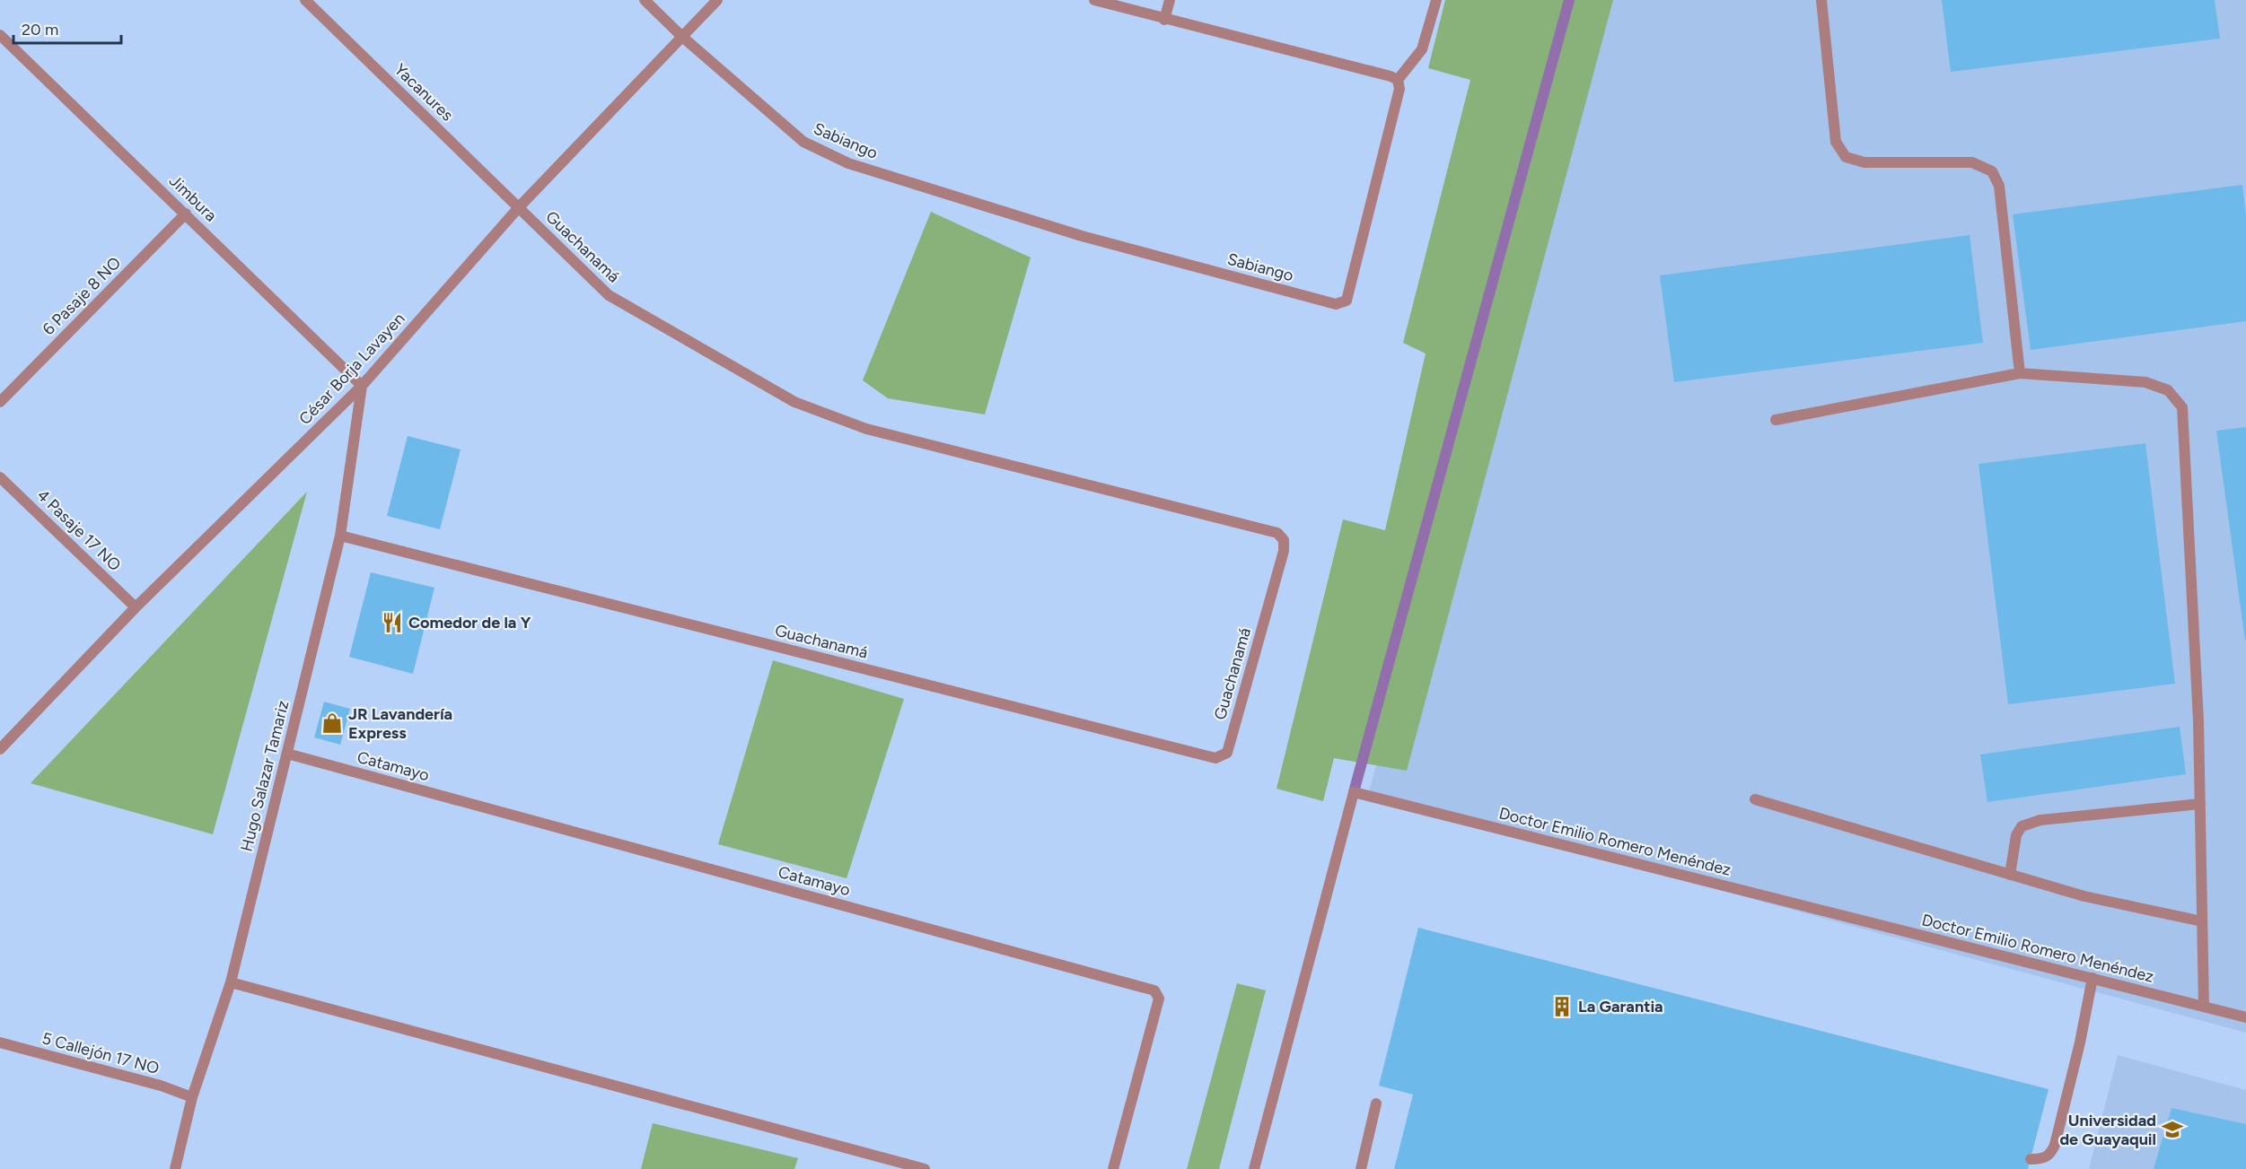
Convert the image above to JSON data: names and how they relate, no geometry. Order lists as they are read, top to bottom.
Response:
{
  "streets": {
    "street": [
      "Yacanures",
      "Sabiango",
      "Jimbura",
      "Guachanamá",
      "6 Pasaje 8 NO",
      "César Borja Lavayen",
      "4 Pasaje 17 NO",
      "Catamayo",
      "Hugo Salazar Tamariz",
      "Doctor Emilio Romero Menéndez",
      "5 Callejón 17 NO"
    ]
  },
  "crossings": [
    ["Yacanures", "Guachanamá"],
    ["Yacanures", "César Borja Lavayen"],
    ["Sabiango", "César Borja Lavayen"],
    ["Jimbura", "6 Pasaje 8 NO"],
    ["Jimbura", "César Borja Lavayen"],
    ["Jimbura", "Hugo Salazar Tamariz"],
    ["Guachanamá", "César Borja Lavayen"],
    ["Guachanamá", "Hugo Salazar Tamariz"],
    ["César Borja Lavayen", "4 Pasaje 17 NO"],
    ["César Borja Lavayen", "Hugo Salazar Tamariz"],
    ["Catamayo", "Hugo Salazar Tamariz"],
    ["Hugo Salazar Tamariz", "5 Callejón 17 NO"]
  ],
  "places": {
    "restaurant": ["Comedor de la Y"],
    "shop": ["JR Lavandería Express"],
    "building": ["La Garantia"],
    "school or university": ["Universidad de Guayaquil"]
  },
  "scale_bar": "20 m"
}
